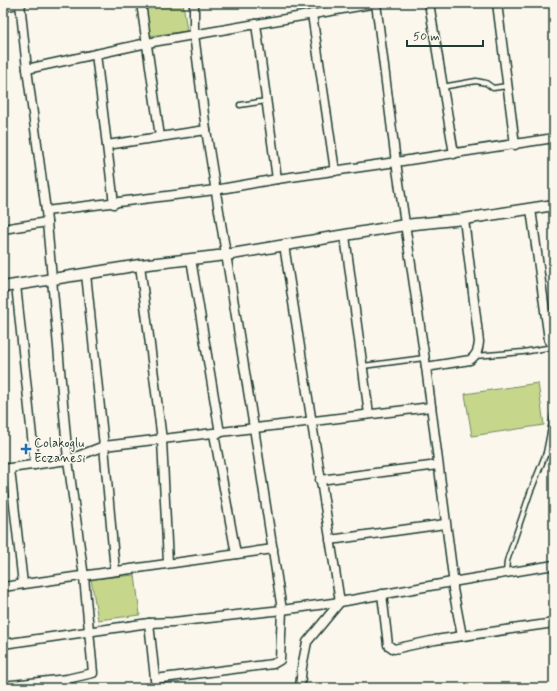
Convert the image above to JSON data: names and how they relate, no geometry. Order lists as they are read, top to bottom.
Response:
{
  "places": {
    "health": ["Colakoglu Eczanesi"]
  },
  "scale_bar": "50 m"
}
